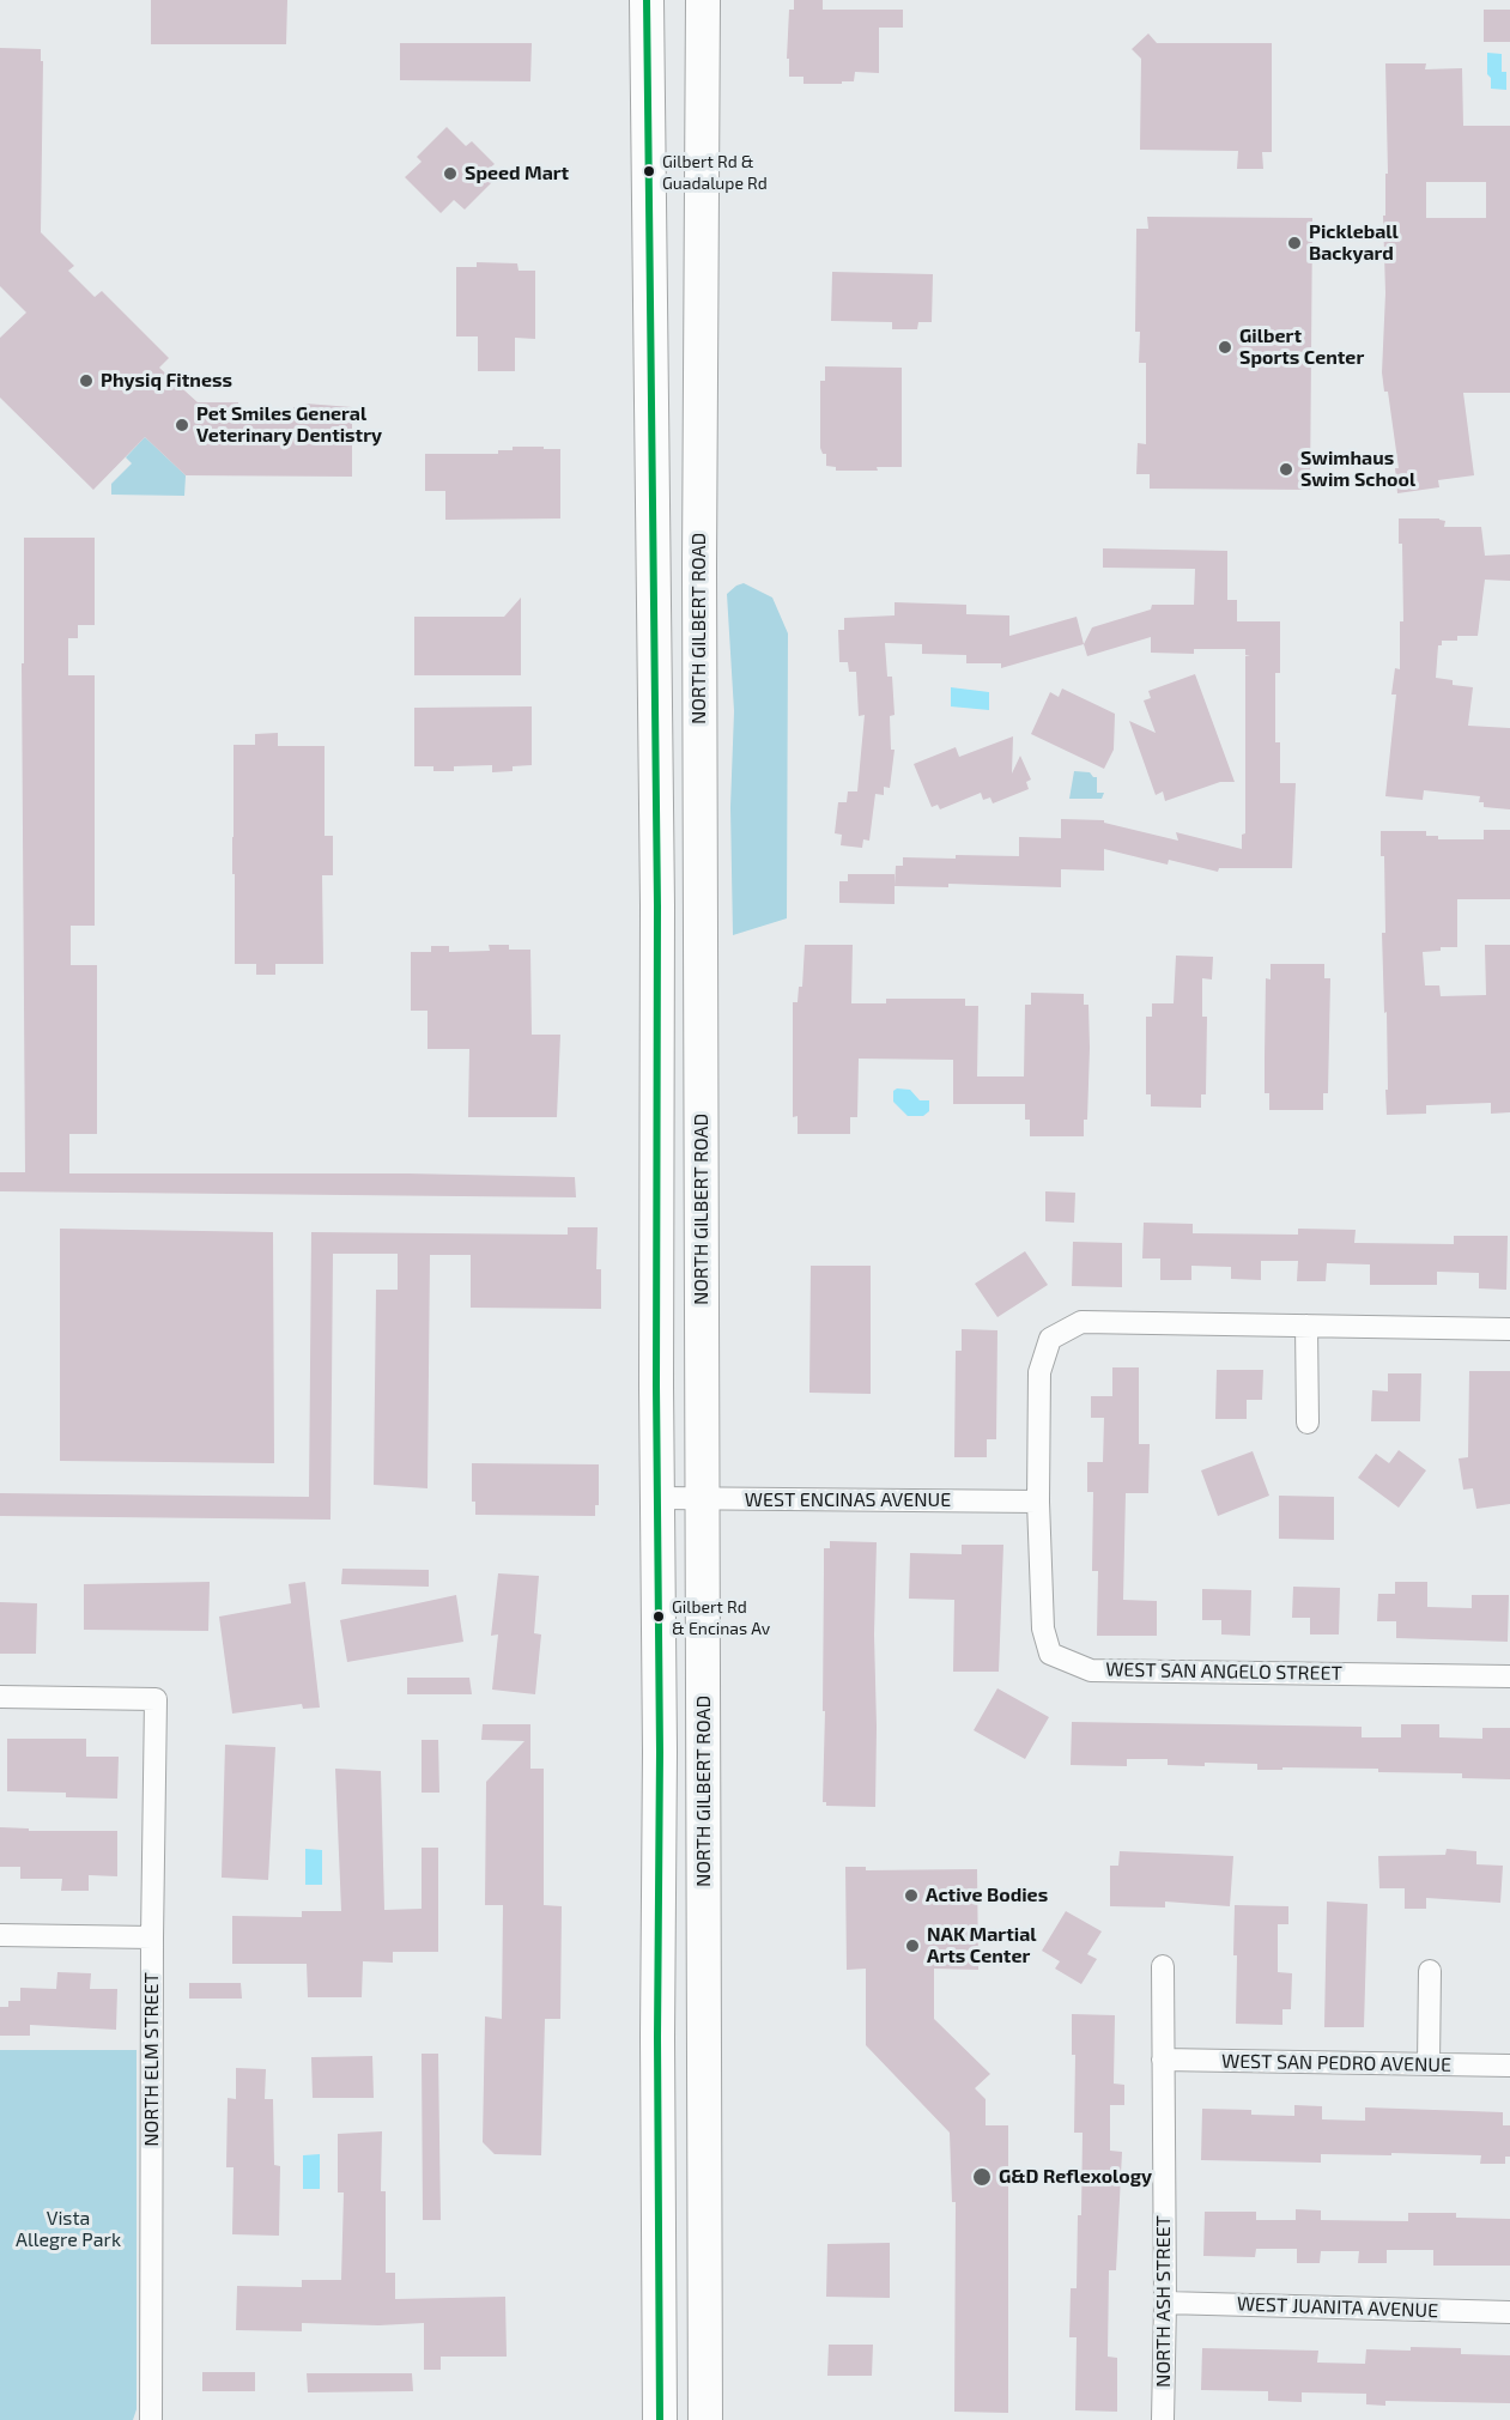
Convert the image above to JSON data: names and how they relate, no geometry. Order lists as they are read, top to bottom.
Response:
{
  "streets": {
    "main road": ["NORTH GILBERT ROAD"],
    "street": [
      "WEST ENCINAS AVENUE",
      "WEST SAN ANGELO STREET",
      "NORTH ELM STREET",
      "WEST SAN PEDRO AVENUE",
      "NORTH ASH STREET",
      "WEST JUANITA AVENUE"
    ]
  },
  "crossings": [
    ["NORTH GILBERT ROAD", "WEST ENCINAS AVENUE"],
    ["WEST ENCINAS AVENUE", "WEST SAN ANGELO STREET"],
    ["WEST SAN PEDRO AVENUE", "NORTH ASH STREET"],
    ["NORTH ASH STREET", "WEST JUANITA AVENUE"]
  ],
  "parks": ["Vista Allegre Park"],
  "places": [
    "Gilbert Rd & Guadalupe Rd",
    "Speed Mart",
    "Pickleball Backyard",
    "Gilbert Sports Center",
    "Physiq Fitness",
    "Pet Smiles General Veterinary Dentistry",
    "Swimhaus Swim School",
    "Gilbert Rd & Encinas Av",
    "Active Bodies",
    "NAK Martial Arts Center",
    "G&D Reflexology"
  ]
}
